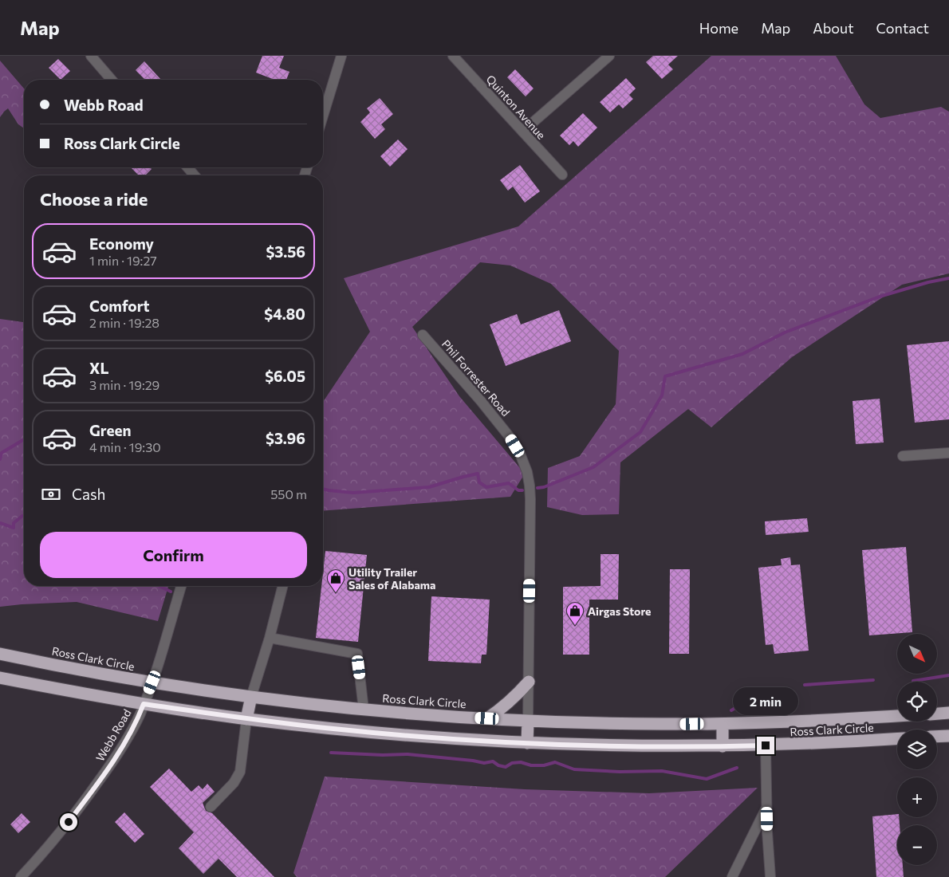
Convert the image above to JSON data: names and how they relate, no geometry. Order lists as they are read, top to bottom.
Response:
{
  "streets": {
    "highway": ["Ross Clark Circle"],
    "street": ["Quinton Avenue", "Phil Forrester Road", "Webb Road"]
  },
  "crossings": [
    ["Phil Forrester Road", "Ross Clark Circle"],
    ["Ross Clark Circle", "Webb Road"]
  ],
  "places": {
    "shop": ["Utility Trailer Sales of Alabama", "Airgas Store"]
  },
  "north": "bottom right",
  "page": {
    "header": "Map",
    "nav": [
      "Home",
      "Map",
      "About",
      "Contact"
    ],
    "banner": ["Webb Road", "Ross Clark Circle"],
    "heading": "Choose a ride",
    "list": [
      {
        "name": "Economy",
        "note": "1 min · 19:27",
        "value": "$3.56"
      },
      {
        "name": "Comfort",
        "note": "2 min · 19:28",
        "value": "$4.80"
      },
      {
        "name": "XL",
        "note": "3 min · 19:29",
        "value": "$6.05"
      },
      {
        "name": "Green",
        "note": "4 min · 19:30",
        "value": "$3.96"
      }
    ],
    "pay": ["Cash", "550 m"],
    "buttons": "Confirm",
    "map_buttons": ["+", "−"],
    "bubble": "2 min"
  }
}
